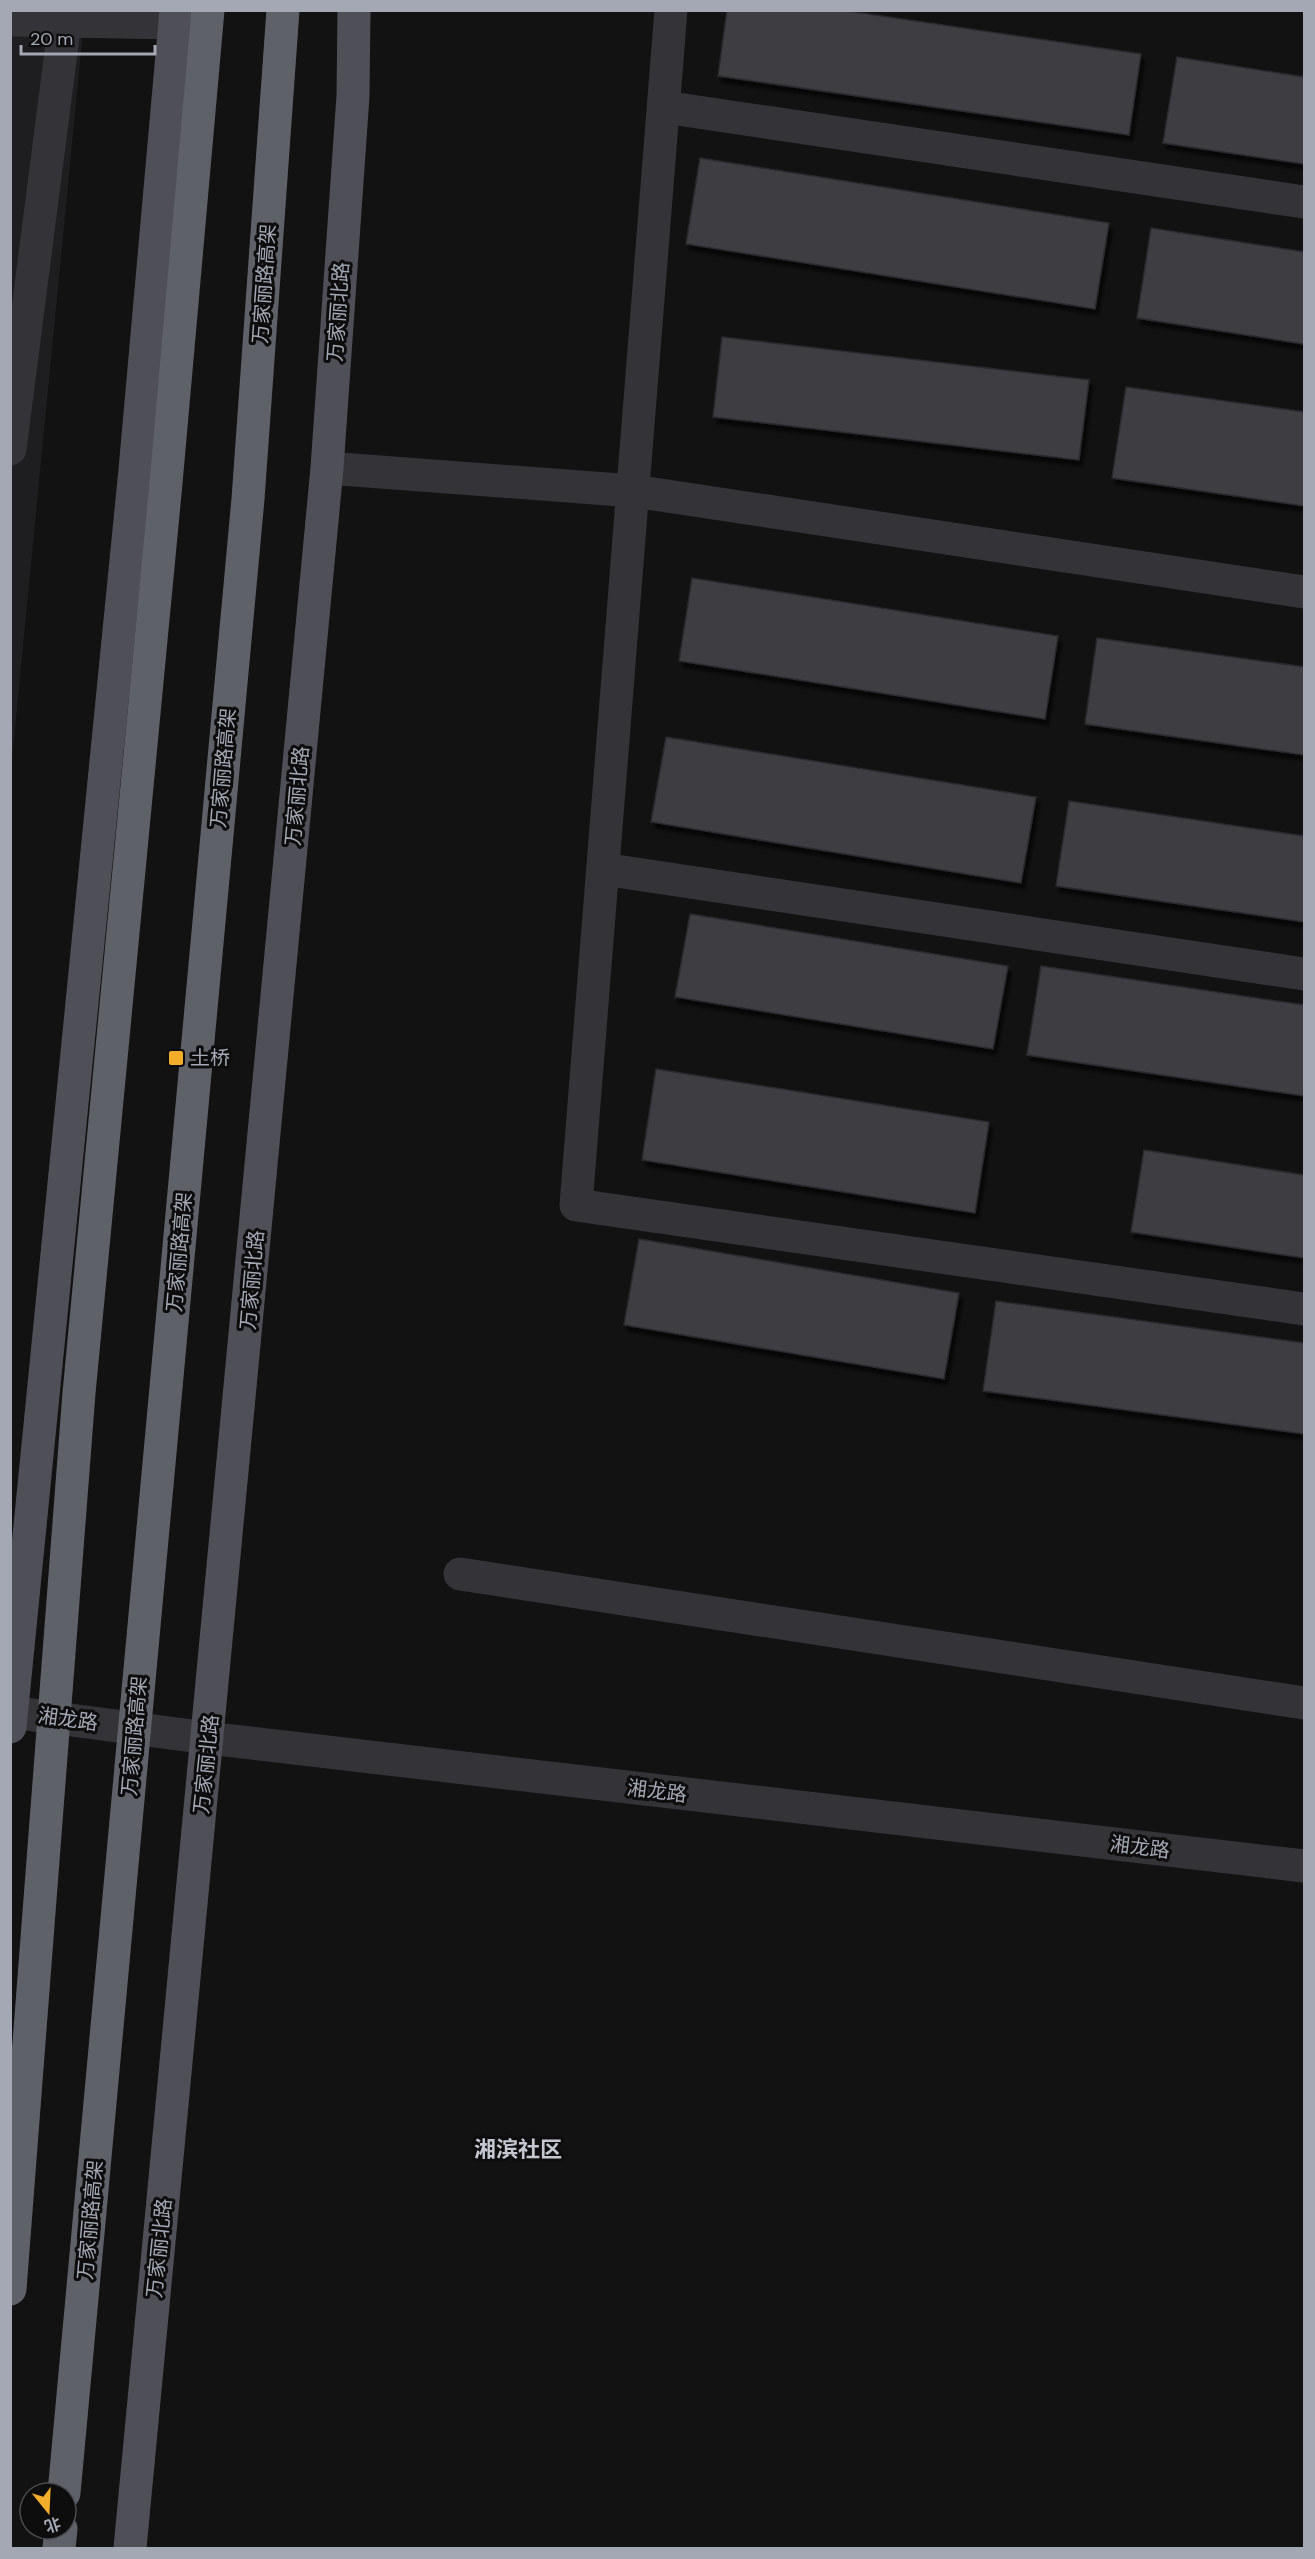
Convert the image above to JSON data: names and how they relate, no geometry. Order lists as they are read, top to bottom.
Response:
{
  "streets": {
    "highway": ["万家丽路高架"],
    "main road": ["万家丽北路"],
    "street": ["湘龙路"]
  },
  "crossings": [
    ["万家丽北路", "湘龙路"]
  ],
  "districts": ["湘滨社区"],
  "places": {
    "transit": ["土桥"]
  },
  "scale_bar": "20 m",
  "north": "bottom"
}
